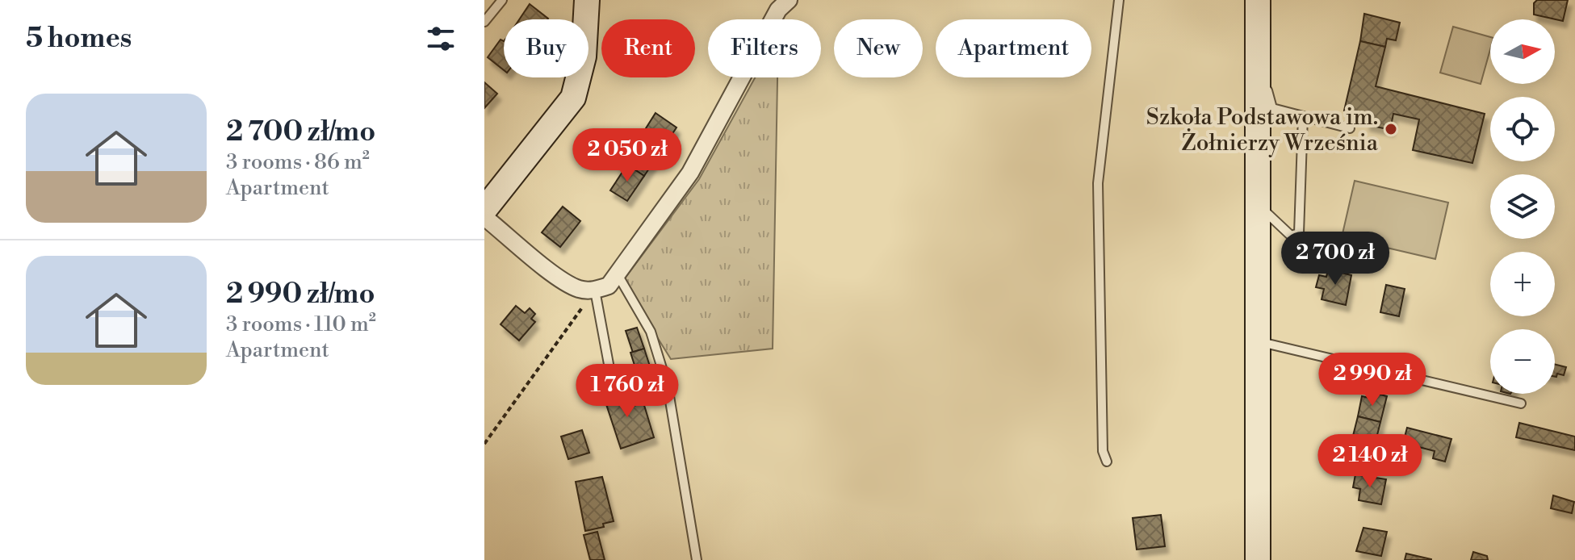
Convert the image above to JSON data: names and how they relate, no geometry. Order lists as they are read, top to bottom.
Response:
{
  "places": ["Szkoła Podstawowa im. Żołnierzy Września"],
  "north": "right",
  "page": {
    "heading": "5 homes",
    "map_buttons": ["+", "−"],
    "chip": [
      "Buy",
      "Rent",
      "Filters",
      "New",
      "Apartment"
    ],
    "list": [
      {
        "name": "2 700 zł/mo",
        "note": "3 rooms · 86 m² · Apartment"
      },
      {
        "name": "2 990 zł/mo",
        "note": "3 rooms · 110 m² · Apartment"
      }
    ],
    "price": [
      "2 050 zł",
      "2 700 zł",
      "2 990 zł",
      "1 760 zł",
      "2 140 zł"
    ]
  }
}
